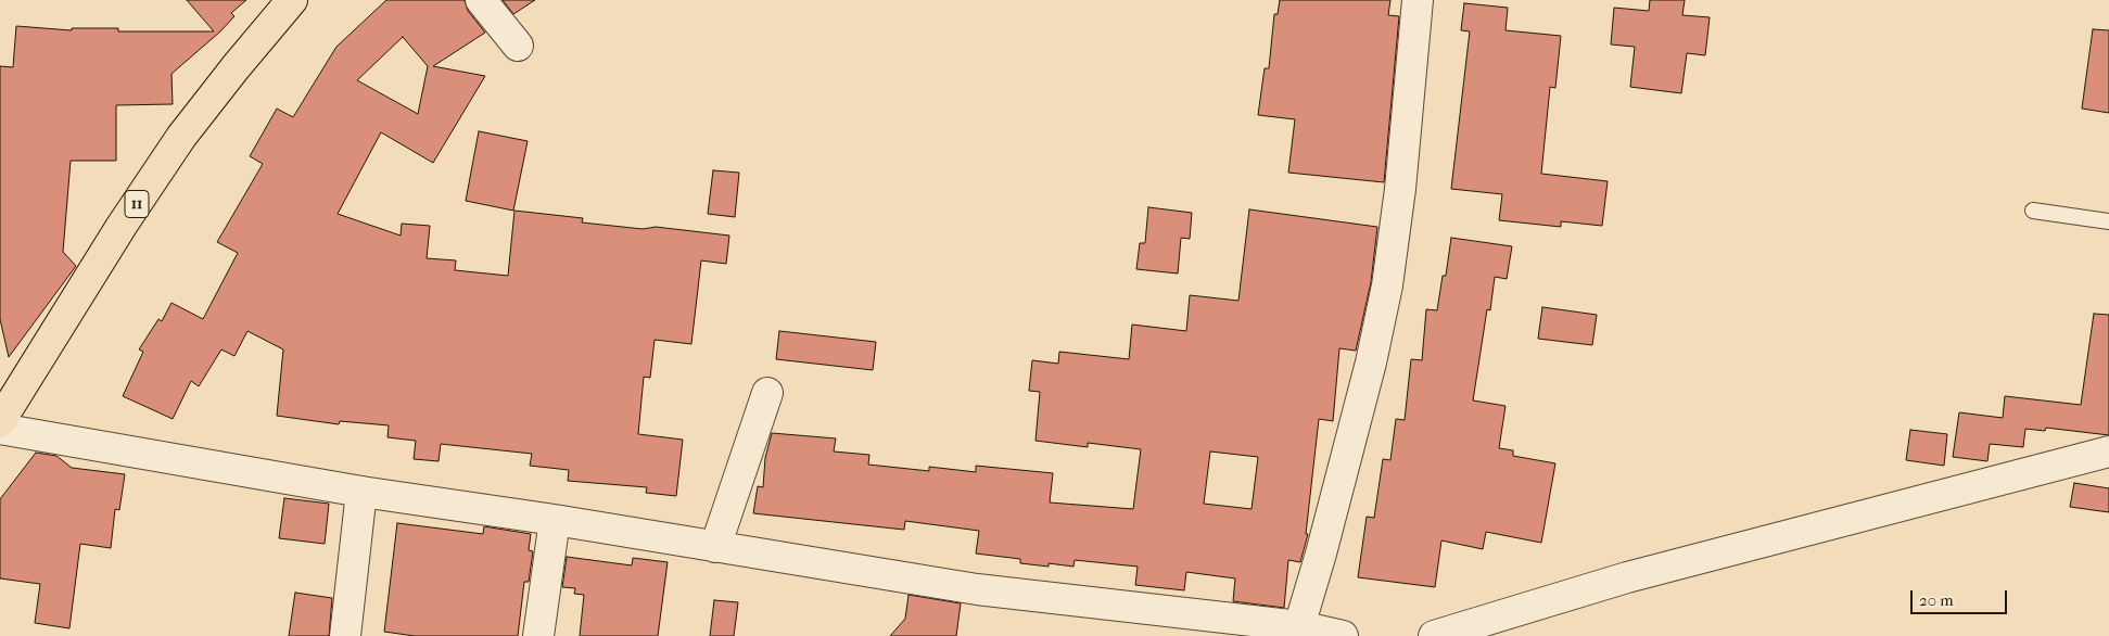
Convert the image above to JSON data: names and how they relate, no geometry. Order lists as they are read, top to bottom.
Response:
{
  "streets": {
    "highway": ["11"]
  },
  "scale_bar": "20 m"
}
